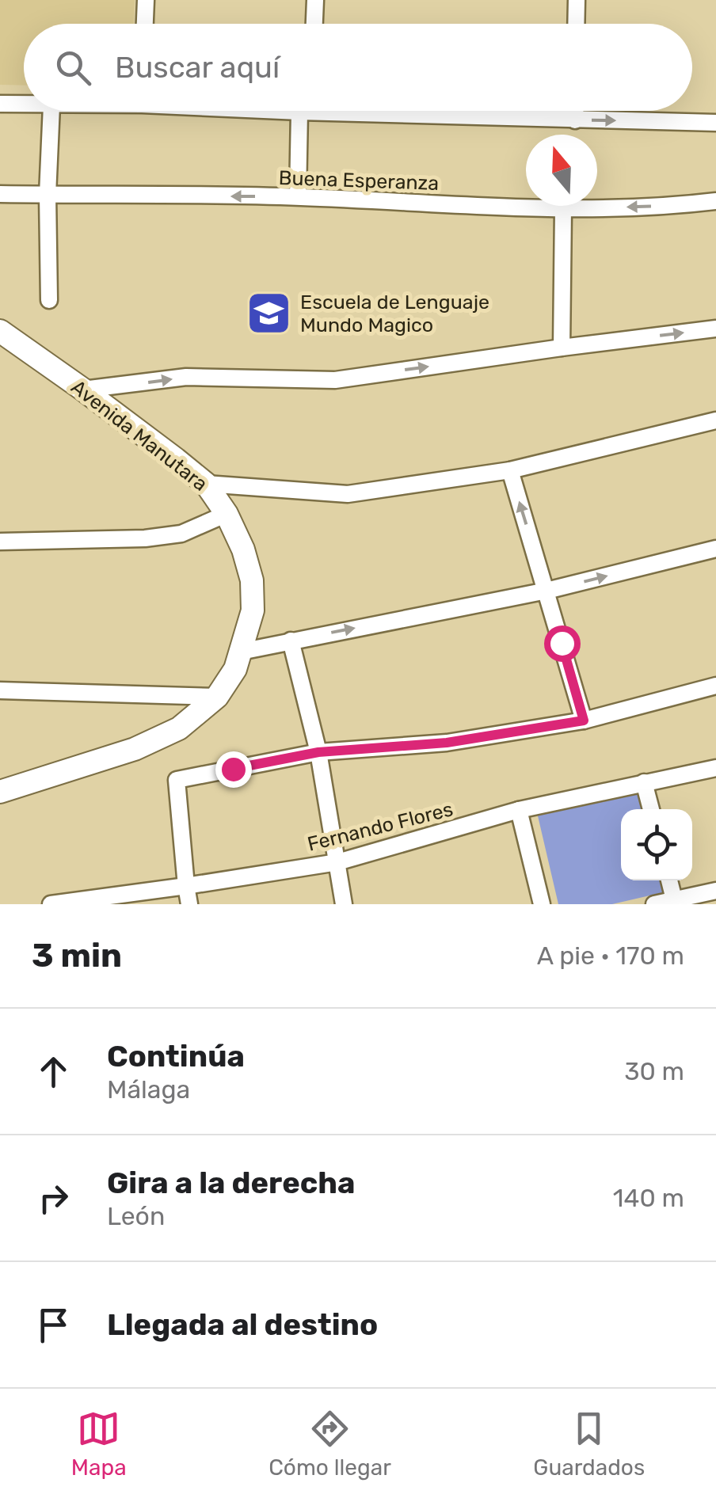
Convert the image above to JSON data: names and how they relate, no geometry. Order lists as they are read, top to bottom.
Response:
{
  "streets": {
    "main road": ["Avenida Manutara"],
    "street": ["Buena Esperanza", "Fernando Flores"]
  },
  "places": {
    "school or university": ["Escuela de Lenguaje Mundo Magico"]
  },
  "north": "top",
  "page": {
    "search": "Buscar aquí",
    "heading": ["3 min", "A pie · 170 m"],
    "list": [
      ["Continúa", "Málaga", "30 m"],
      ["Gira a la derecha", "León", "140 m"],
      "Llegada al destino"
    ],
    "nav": ["Mapa", "Cómo llegar", "Guardados"]
  }
}
